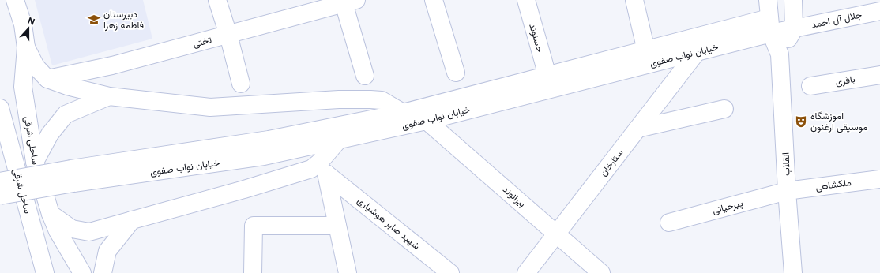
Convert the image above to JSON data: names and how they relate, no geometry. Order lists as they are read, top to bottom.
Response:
{
  "streets": {
    "main road": [
      "جلال آل احمد",
      "حسنوند",
      "تختی",
      "خیابان نواب صفوی",
      "باقری",
      "ساحلی شرقی",
      "ستارخان",
      "انقلاب",
      "ملکشاهی",
      "ساحل شرقی",
      "بیرانوند",
      "پیرحیاتی",
      "شهید صابر هوشیاری"
    ]
  },
  "crossings": [
    ["جلال آل احمد", "خیابان نواب صفوی"],
    ["حسنوند", "خیابان نواب صفوی"],
    ["خیابان نواب صفوی", "ستارخان"],
    ["خیابان نواب صفوی", "انقلاب"],
    ["خیابان نواب صفوی", "بیرانوند"],
    ["ستارخان", "بیرانوند"],
    ["انقلاب", "ملکشاهی"],
    ["انقلاب", "پیرحیاتی"],
    ["ملکشاهی", "پیرحیاتی"]
  ],
  "places": {
    "school or university": ["دبیرستان فاطمه زهرا"],
    "theatre": ["اموزشگاه موسیقی ارغنون"]
  },
  "north": "top"
}
